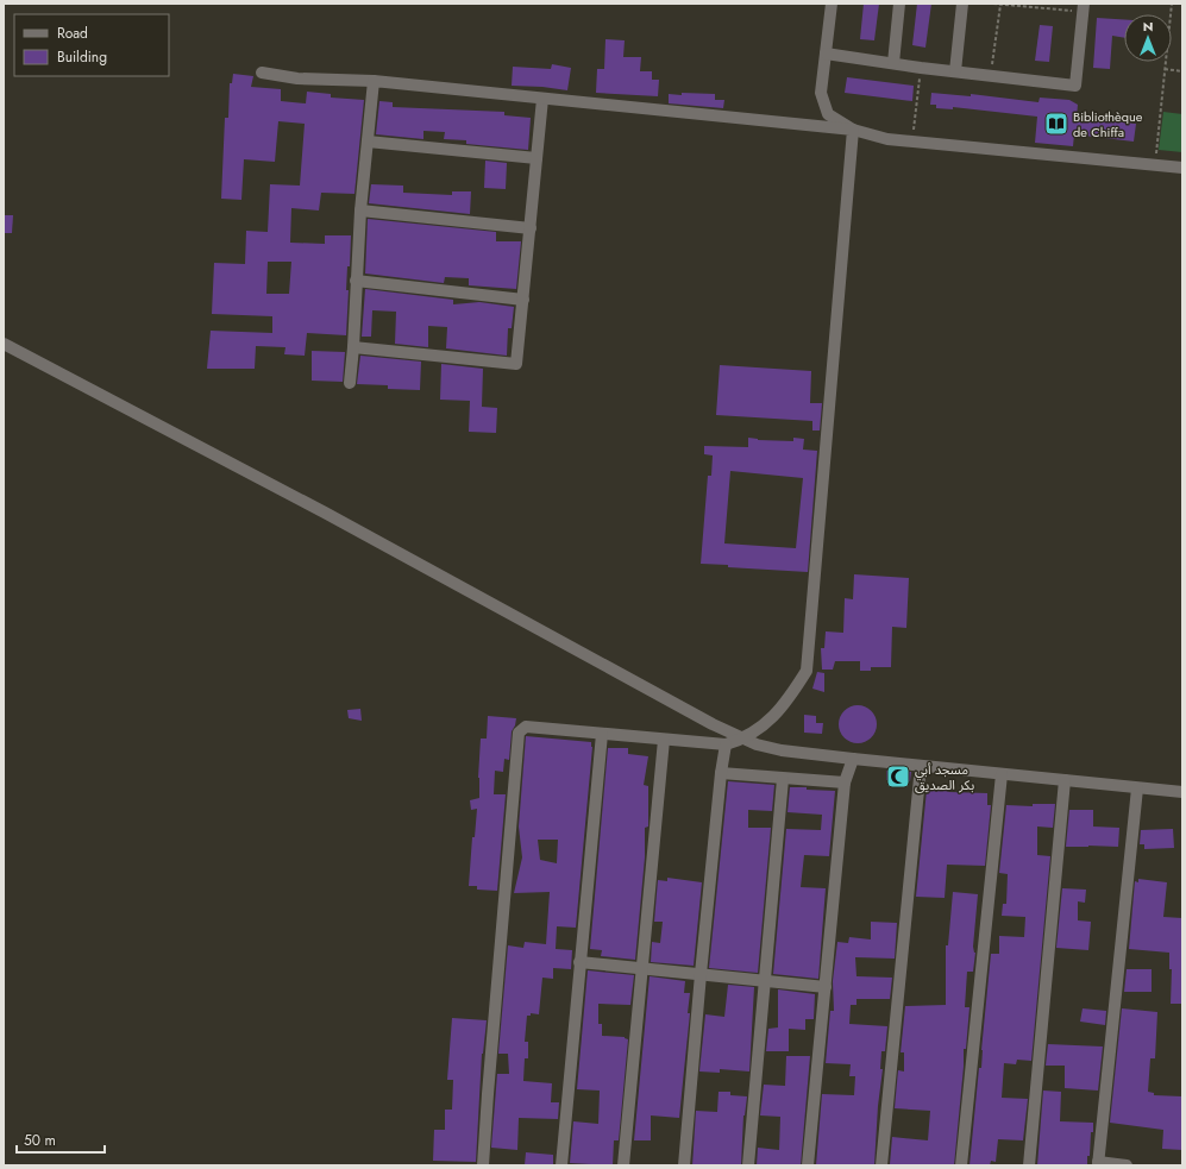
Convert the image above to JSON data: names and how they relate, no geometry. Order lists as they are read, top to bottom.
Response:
{
  "places": {
    "library": ["Bibliothèque de Chiffa"],
    "mosque": ["مسجد أبي بكر الصديق"]
  },
  "legend": ["Road", "Building"],
  "scale_bar": "50 m",
  "north": "top"
}
